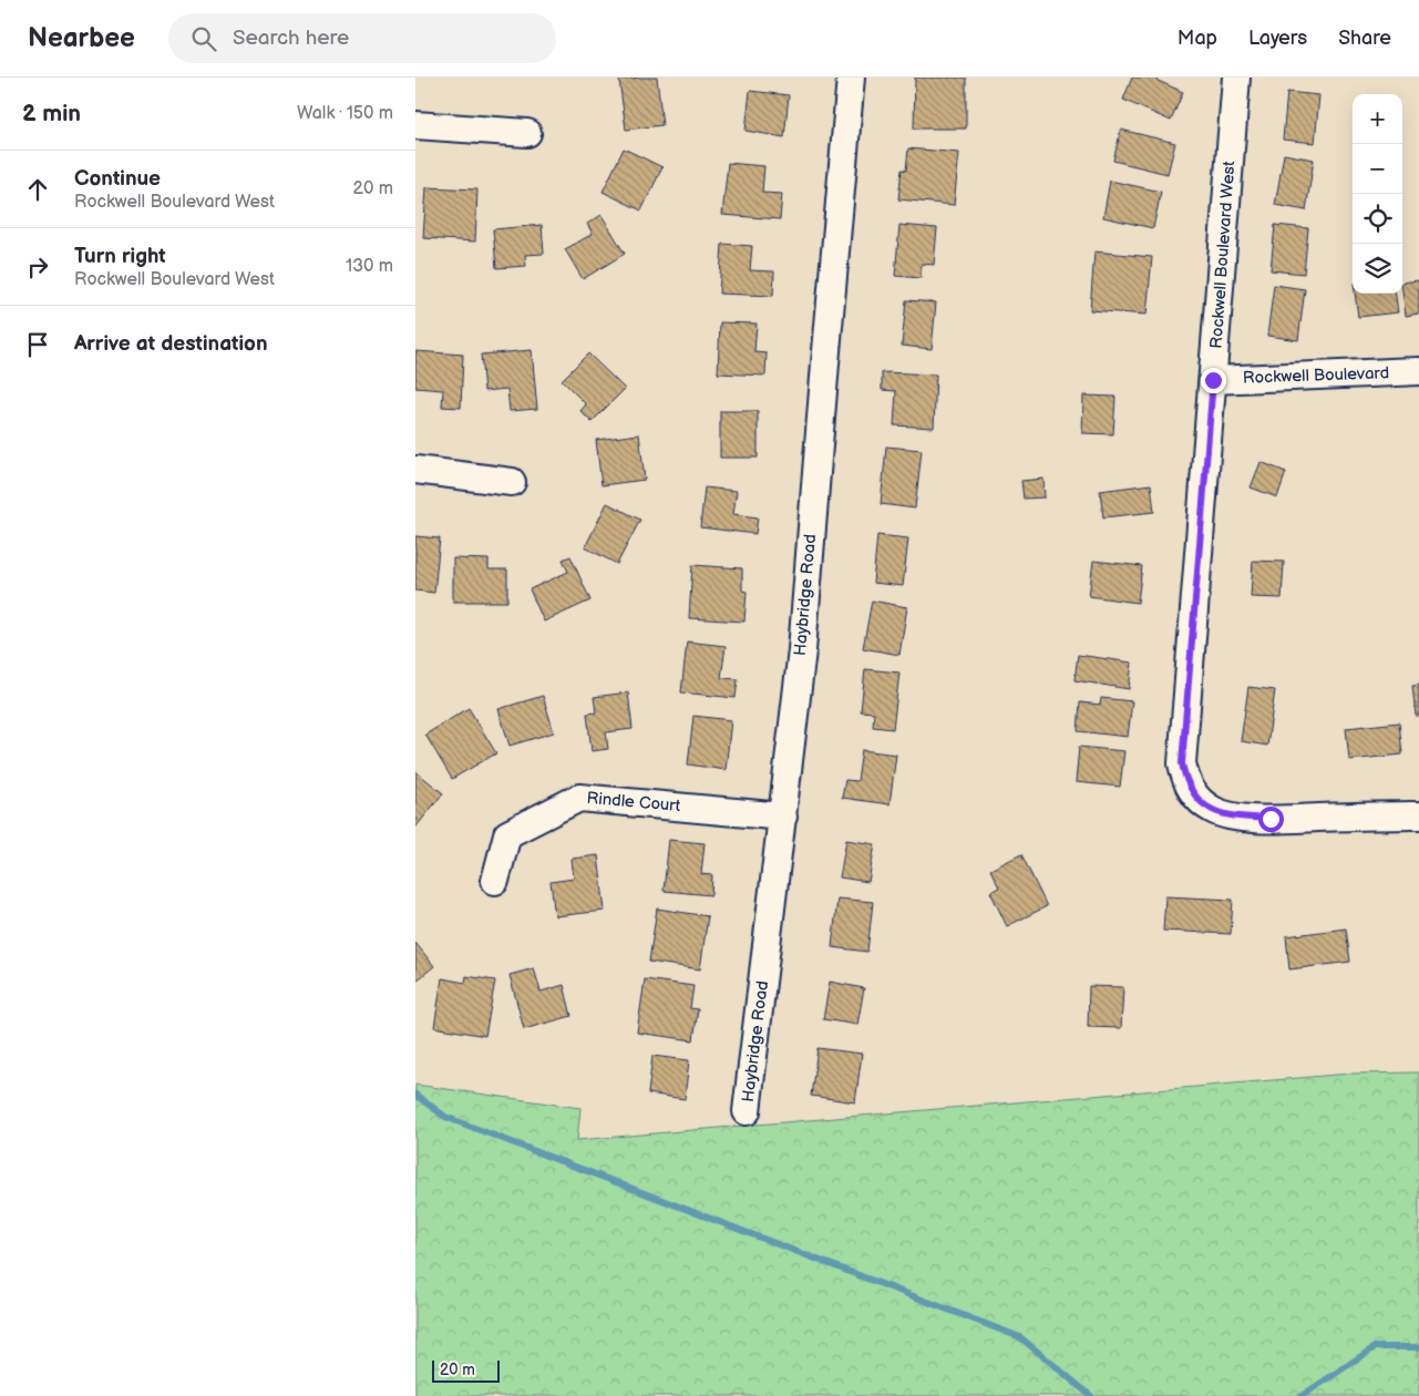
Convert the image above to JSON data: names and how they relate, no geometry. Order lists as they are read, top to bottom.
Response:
{
  "streets": {
    "street": [
      "Rockwell Boulevard West",
      "Rockwell Boulevard",
      "Haybridge Road",
      "Rindle Court"
    ]
  },
  "crossings": [
    ["Rockwell Boulevard West", "Rockwell Boulevard"],
    ["Haybridge Road", "Rindle Court"]
  ],
  "scale_bar": "20 m",
  "page": {
    "header": "Nearbee",
    "search": "Search here",
    "nav": ["Map", "Layers", "Share"],
    "heading": ["2 min", "Walk · 150 m"],
    "map_buttons": ["+", "−"],
    "list": [
      ["Continue", "Rockwell Boulevard West", "20 m"],
      ["Turn right", "Rockwell Boulevard West", "130 m"],
      "Arrive at destination"
    ],
    "scale": "20 m"
  }
}
